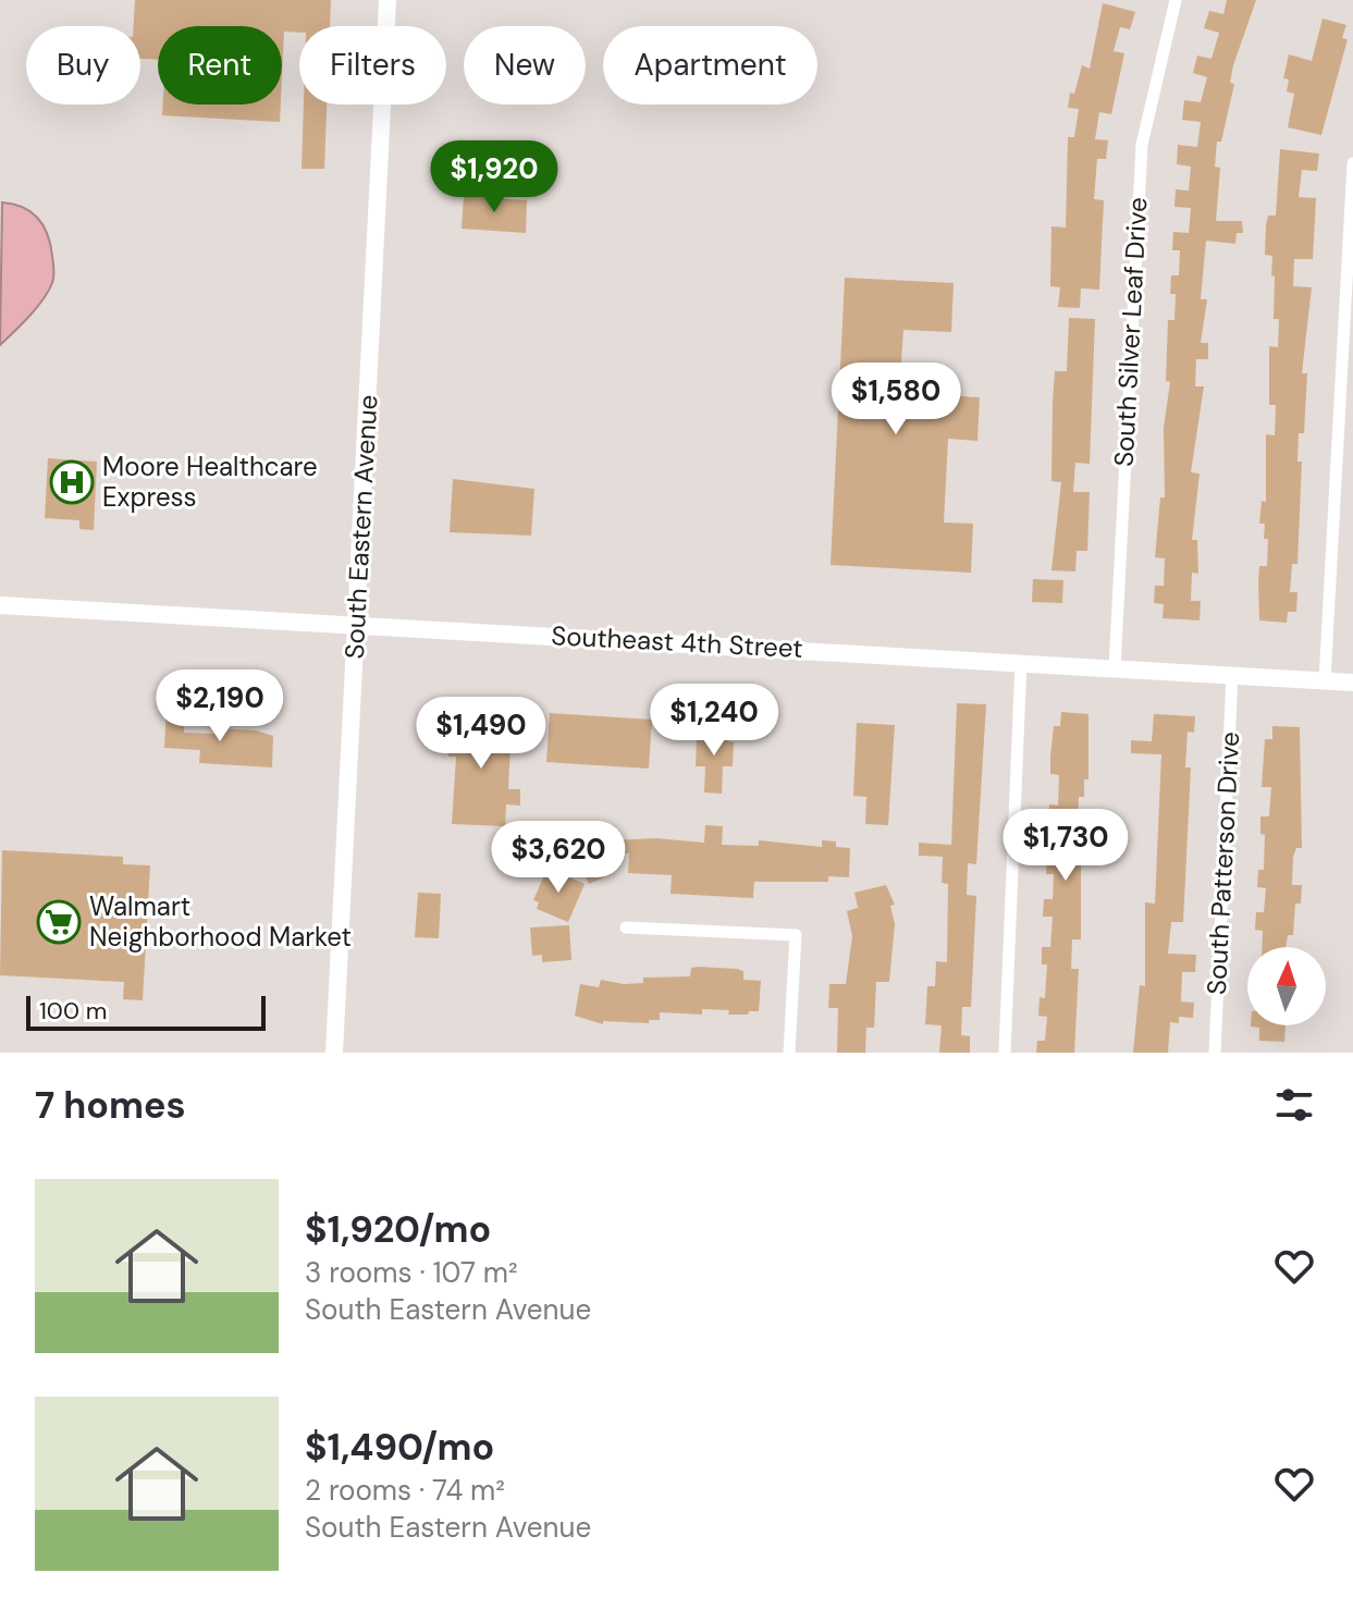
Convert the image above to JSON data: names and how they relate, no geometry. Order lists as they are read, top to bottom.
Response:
{
  "streets": {
    "main road": ["South Eastern Avenue", "Southeast 4th Street"],
    "street": ["South Silver Leaf Drive", "South Patterson Drive"]
  },
  "crossings": [
    ["South Silver Leaf Drive", "Southeast 4th Street"],
    ["South Eastern Avenue", "Southeast 4th Street"],
    ["Southeast 4th Street", "South Patterson Drive"]
  ],
  "places": {
    "hospital": ["Moore Healthcare Express"],
    "supermarket": ["Walmart Neighborhood Market"]
  },
  "scale_bar": "100 m",
  "north": "top",
  "page": {
    "chip": [
      "Buy",
      "Rent",
      "Filters",
      "New",
      "Apartment"
    ],
    "price": [
      "$1,920",
      "$1,580",
      "$2,190",
      "$1,240",
      "$1,490",
      "$1,730",
      "$3,620"
    ],
    "scale": "100 m",
    "heading": "7 homes",
    "list": [
      {
        "name": "$1,920/mo",
        "note": "3 rooms · 107 m² · South Eastern Avenue"
      },
      {
        "name": "$1,490/mo",
        "note": "2 rooms · 74 m² · South Eastern Avenue"
      }
    ]
  }
}
